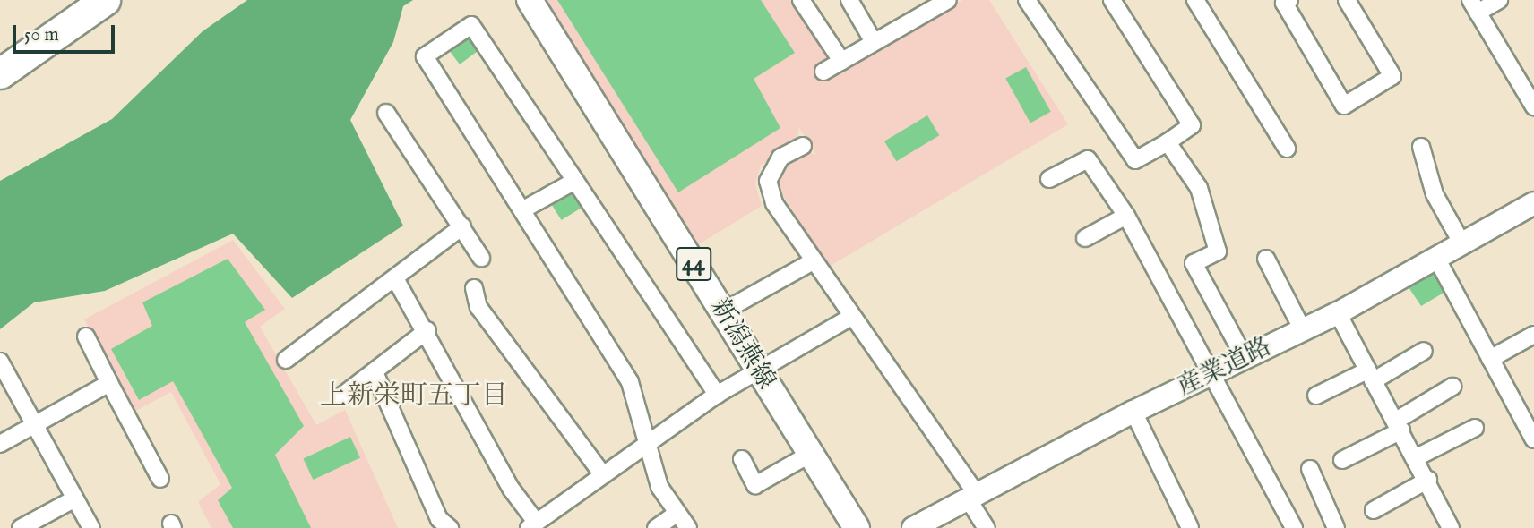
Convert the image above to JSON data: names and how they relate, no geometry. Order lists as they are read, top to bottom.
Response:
{
  "streets": {
    "main road": ["44", "新潟燕線"],
    "street": ["産業道路"]
  },
  "districts": ["上新栄町五丁目"],
  "scale_bar": "50 m"
}
